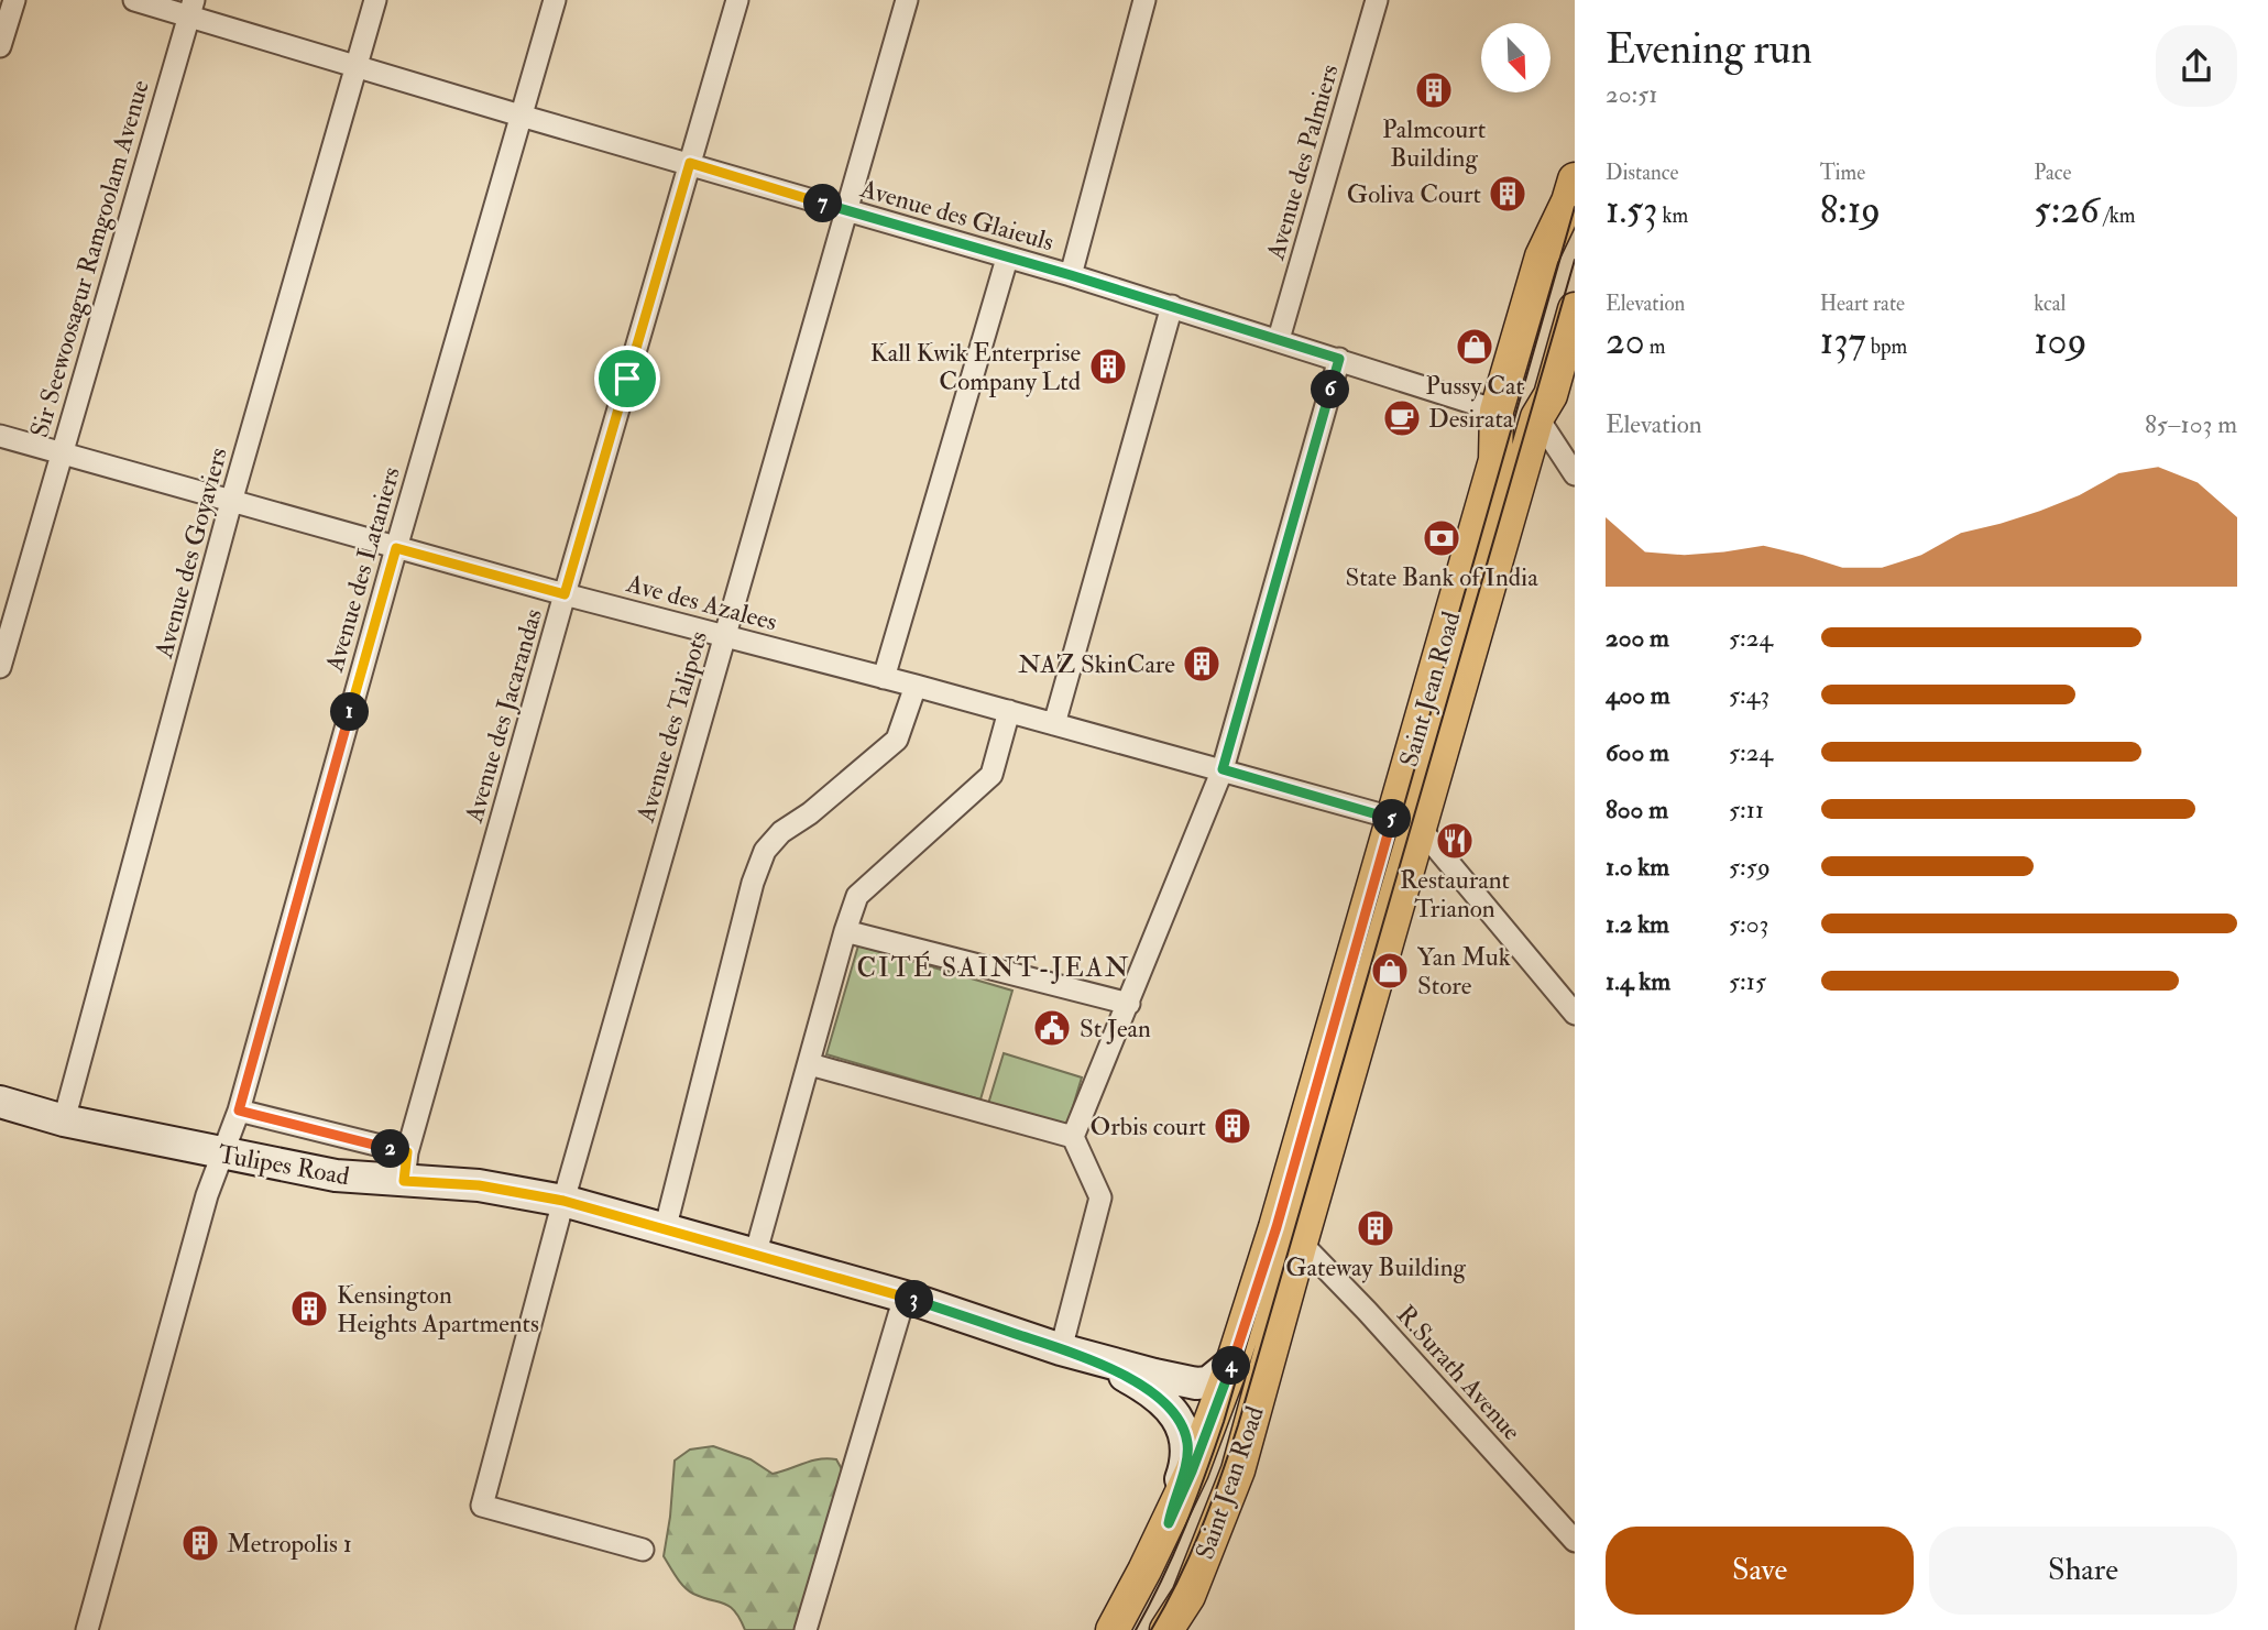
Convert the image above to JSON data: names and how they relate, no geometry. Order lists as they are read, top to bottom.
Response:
{
  "streets": {
    "main road": ["Saint Jean Road", "Tulipes Road"],
    "street": [
      "Avenue des Palmiers",
      "Avenue des Glaieuls",
      "Sir Seewoosagur Ramgoolam Avenue",
      "Avenue des Goyaviers",
      "Avenue des Lataniers",
      "Ave des Azalees",
      "Avenue des Jacarandas",
      "Avenue des Talipots",
      "R.Surath Avenue"
    ]
  },
  "crossings": [
    ["Avenue des Palmiers", "Avenue des Glaieuls"],
    ["Avenue des Glaieuls", "Sir Seewoosagur Ramgoolam Avenue"],
    ["Avenue des Glaieuls", "Avenue des Goyaviers"],
    ["Avenue des Glaieuls", "Avenue des Lataniers"],
    ["Avenue des Glaieuls", "Saint Jean Road"],
    ["Avenue des Glaieuls", "Avenue des Jacarandas"],
    ["Avenue des Glaieuls", "Avenue des Talipots"],
    ["Sir Seewoosagur Ramgoolam Avenue", "Ave des Azalees"],
    ["Avenue des Goyaviers", "Ave des Azalees"],
    ["Avenue des Goyaviers", "Tulipes Road"],
    ["Avenue des Lataniers", "Ave des Azalees"],
    ["Avenue des Lataniers", "Tulipes Road"],
    ["Ave des Azalees", "Saint Jean Road"],
    ["Ave des Azalees", "Avenue des Jacarandas"],
    ["Ave des Azalees", "Avenue des Talipots"],
    ["Saint Jean Road", "Tulipes Road"],
    ["Saint Jean Road", "R.Surath Avenue"],
    ["Avenue des Jacarandas", "Tulipes Road"],
    ["Avenue des Talipots", "Tulipes Road"]
  ],
  "districts": ["CITÉ SAINT-JEAN"],
  "places": {
    "building": [
      "Palmcourt Building",
      "Goliva Court",
      "Kall Kwik Enterprise Company Ltd",
      "NAZ SkinCare",
      "Orbis court",
      "Gateway Building",
      "Kensington Heights Apartments",
      "Metropolis 1"
    ],
    "shop": ["Pussy Cat", "Yan Muk Store"],
    "cafe": ["Desirata"],
    "bank": ["State Bank of India"],
    "restaurant": ["Restaurant Trianon"],
    "public building": ["St Jean"]
  },
  "north": "bottom right",
  "page": {
    "heading": ["Evening run", "20:51"],
    "stats": [
      ["Distance", "1.53 km"],
      ["Time", "8:19"],
      ["Pace", "5:26 /km"],
      ["Elevation", "20 m"],
      ["Heart rate", "137 bpm"],
      ["kcal", "109"]
    ],
    "pins": [
      "7",
      "6",
      "1",
      "5",
      "2",
      "3",
      "4"
    ],
    "chart": ["Elevation", "85–103 m"],
    "list": [
      {
        "name": "200 m",
        "note": "5:24"
      },
      {
        "name": "400 m",
        "note": "5:43"
      },
      {
        "name": "600 m",
        "note": "5:24"
      },
      {
        "name": "800 m",
        "note": "5:11"
      },
      {
        "name": "1.0 km",
        "note": "5:59"
      },
      {
        "name": "1.2 km",
        "note": "5:03"
      },
      {
        "name": "1.4 km",
        "note": "5:15"
      }
    ],
    "buttons": ["Save", "Share"]
  }
}
